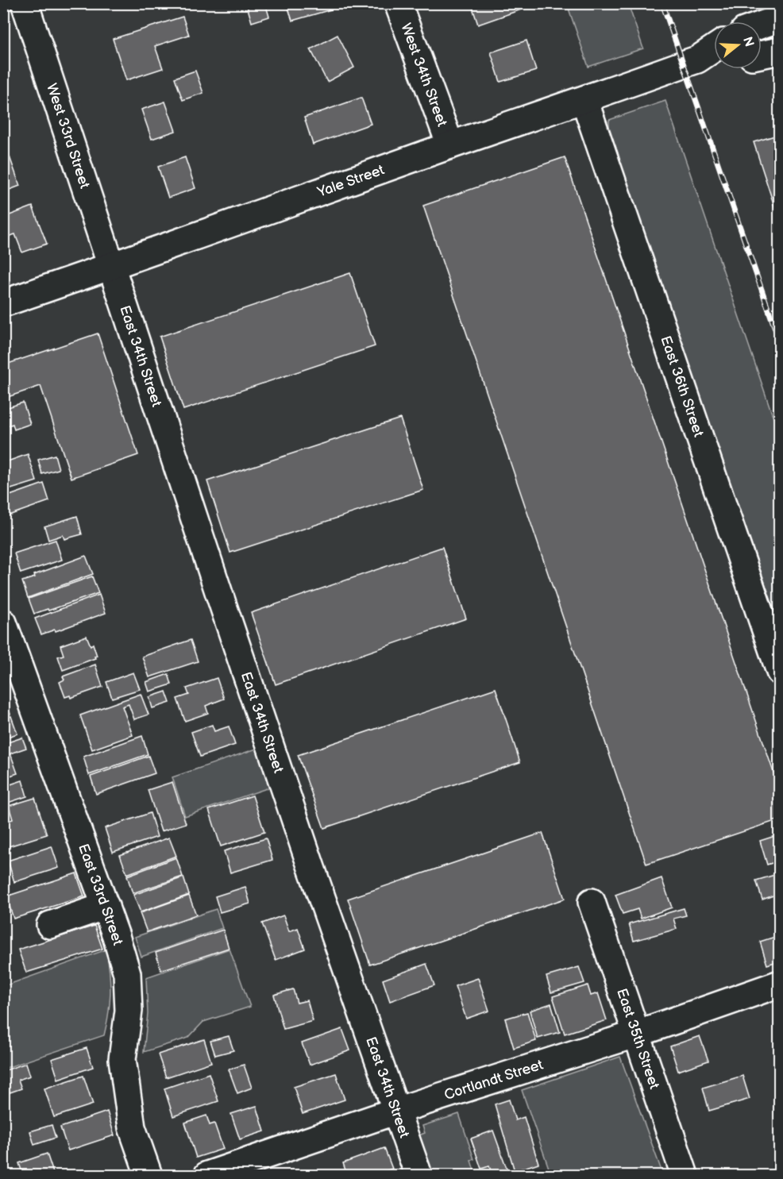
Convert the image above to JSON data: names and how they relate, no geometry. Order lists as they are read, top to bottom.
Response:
{
  "streets": {
    "street": [
      "West 34th Street",
      "West 33rd Street",
      "Yale Street",
      "East 34th Street",
      "East 36th Street",
      "East 33rd Street",
      "East 35th Street",
      "Cortlandt Street"
    ]
  },
  "crossings": [
    ["West 34th Street", "Yale Street"],
    ["West 33rd Street", "Yale Street"],
    ["West 33rd Street", "East 34th Street"],
    ["Yale Street", "East 34th Street"],
    ["Yale Street", "East 36th Street"],
    ["East 34th Street", "Cortlandt Street"],
    ["East 35th Street", "Cortlandt Street"]
  ],
  "north": "right"
}
